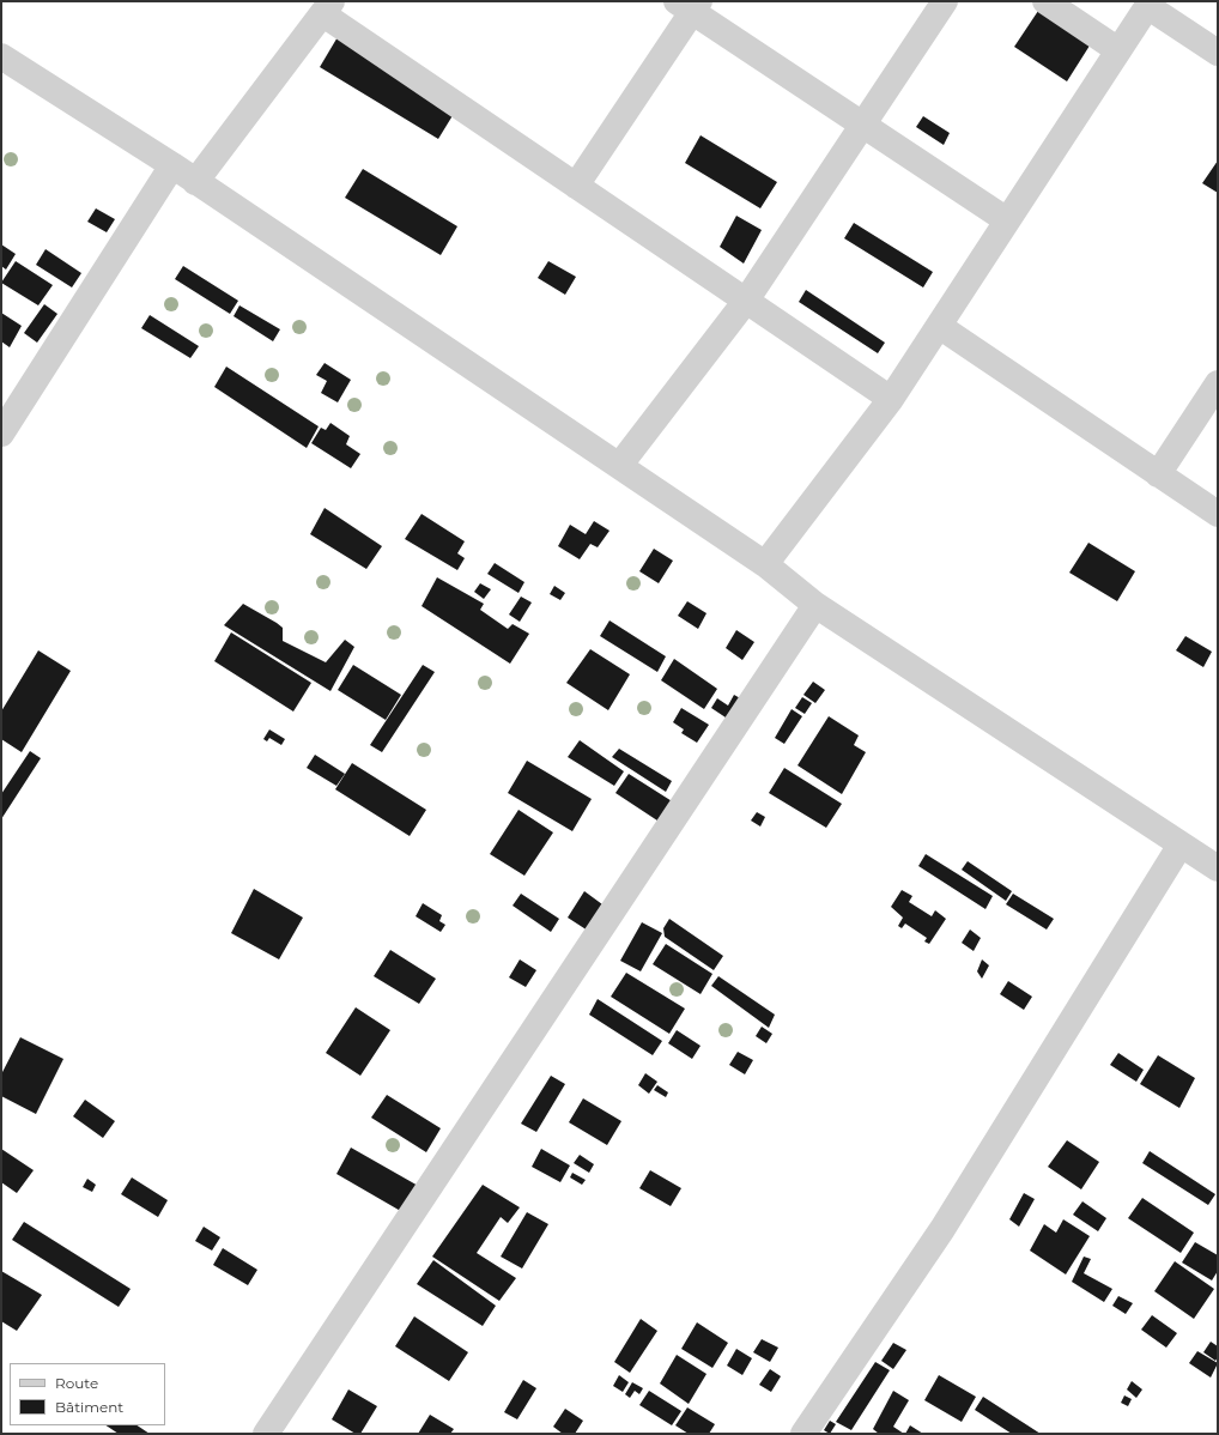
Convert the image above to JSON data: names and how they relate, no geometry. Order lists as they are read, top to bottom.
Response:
{
  "legend": ["Route", "Bâtiment"]
}
